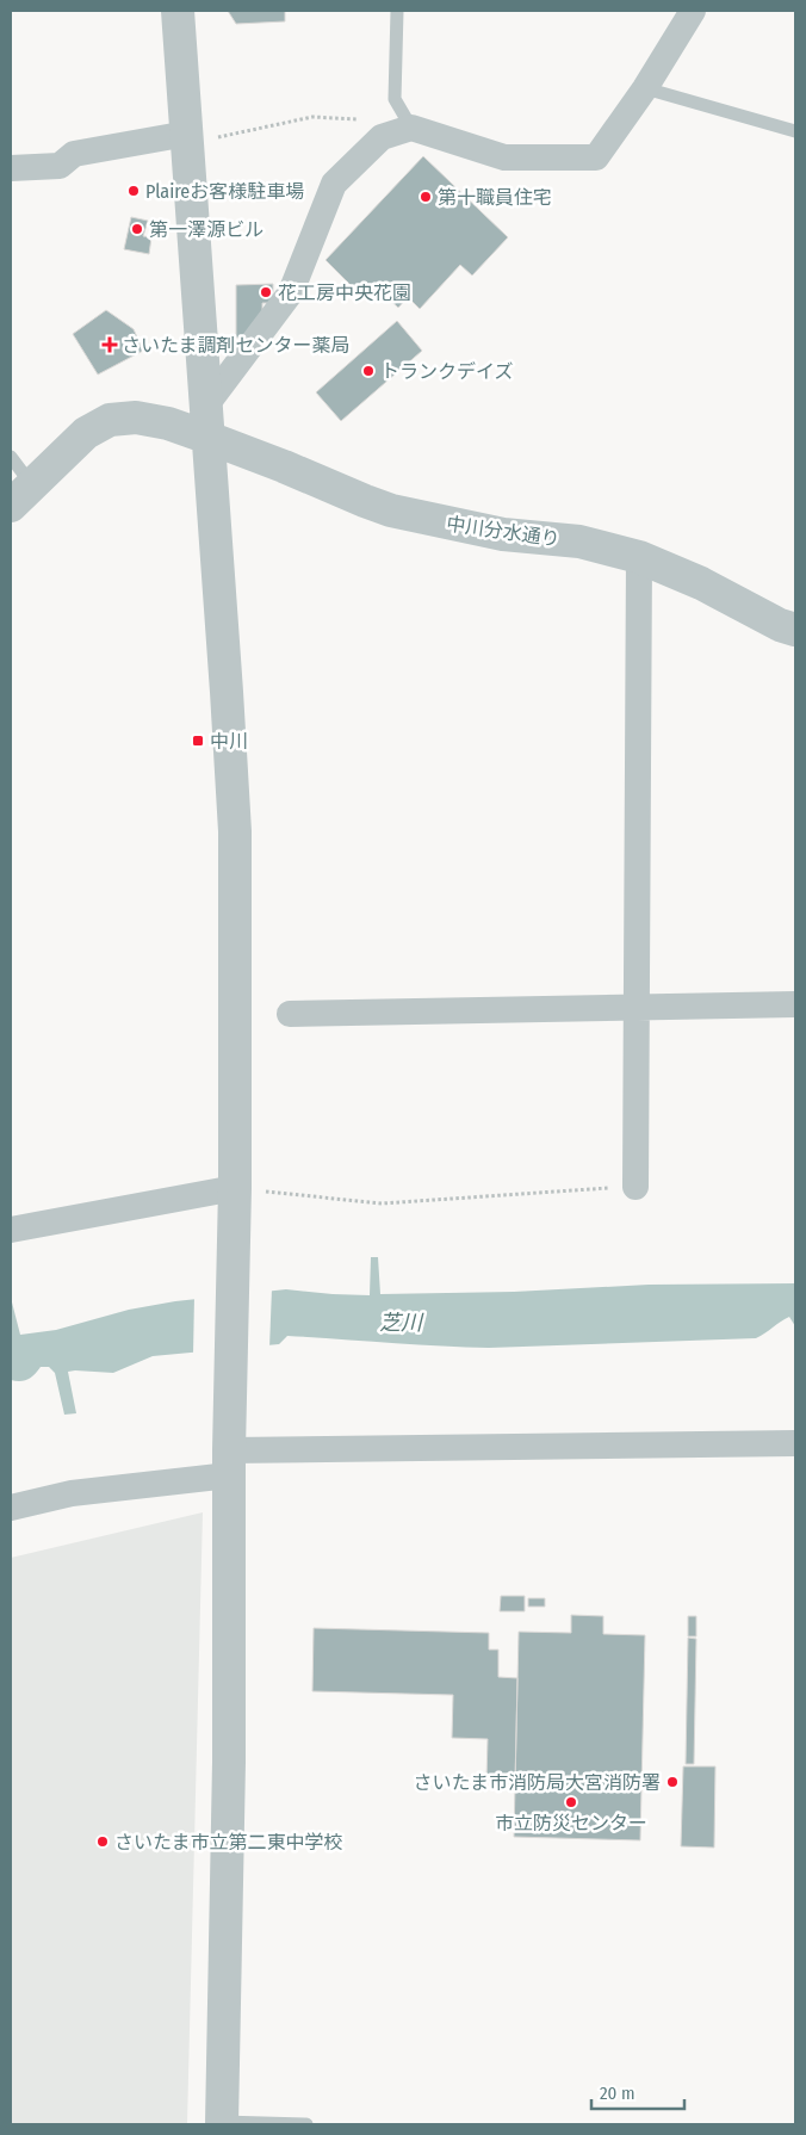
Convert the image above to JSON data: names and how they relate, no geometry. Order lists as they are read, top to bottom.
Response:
{
  "streets": {
    "street": ["中川分水通り"]
  },
  "water": ["芝川"],
  "places": {
    "other": [
      "Plaireお客様駐車場",
      "第十職員住宅",
      "第一澤源ビル",
      "花工房中央花園",
      "トランクデイズ",
      "さいたま市消防局大宮消防署",
      "市立防災センター",
      "さいたま市立第二東中学校"
    ],
    "health": ["さいたま調剤センター薬局"],
    "transit": ["中川"]
  },
  "scale_bar": "20 m"
}
